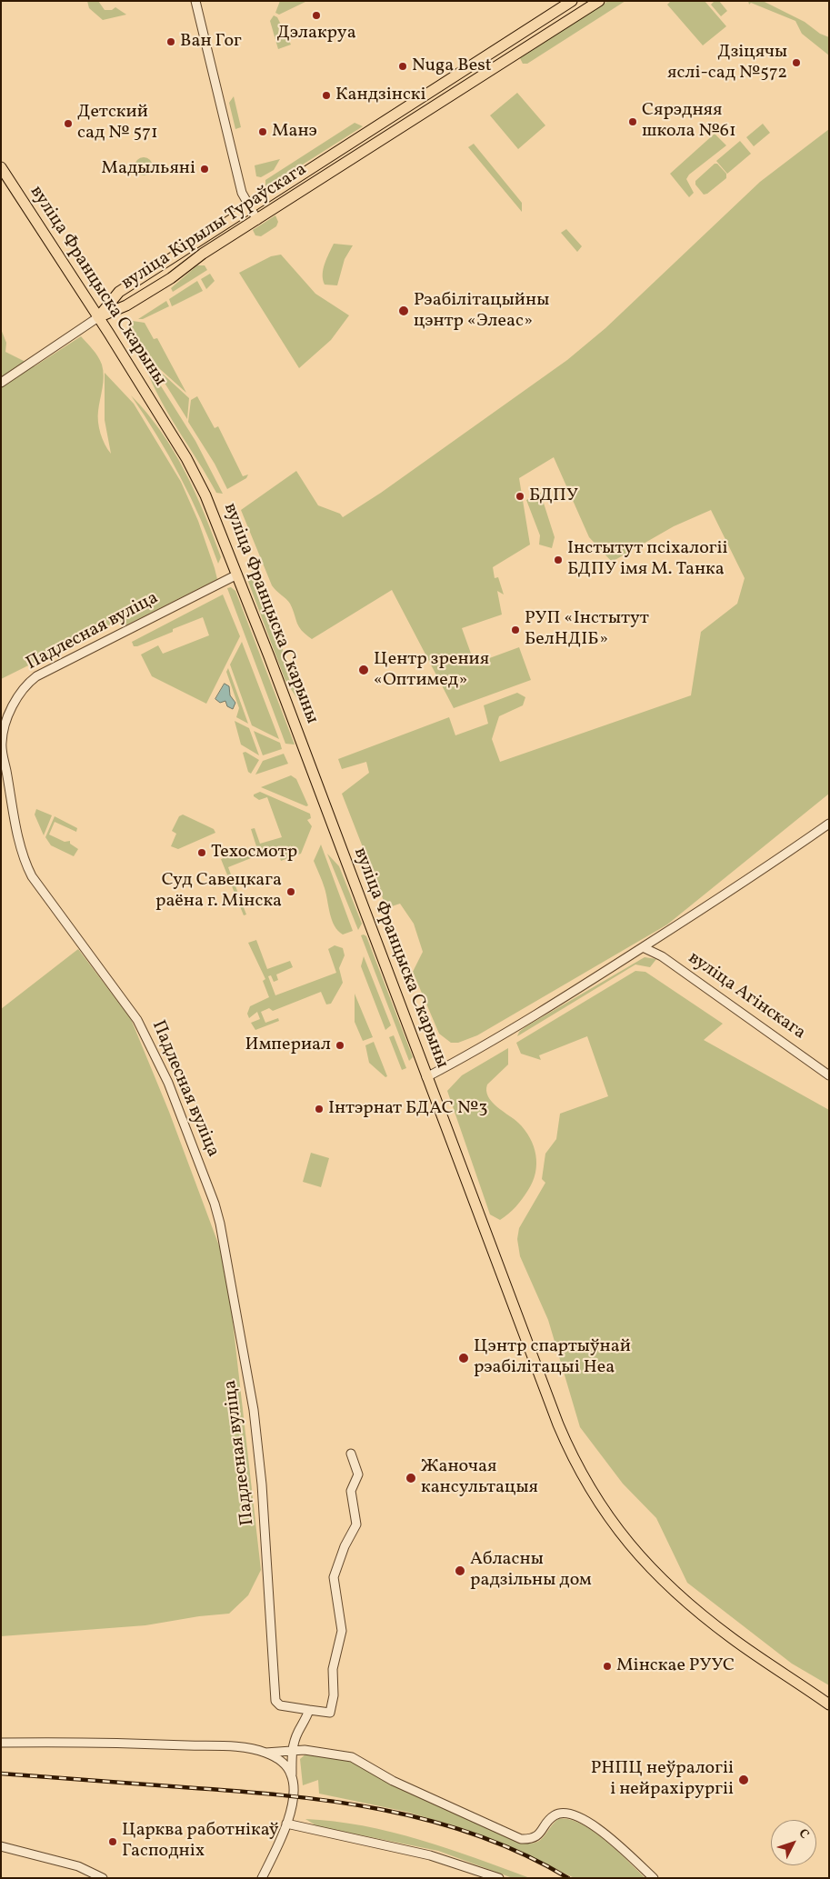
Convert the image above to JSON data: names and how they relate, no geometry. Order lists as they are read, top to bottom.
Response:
{
  "streets": {
    "main road": ["вуліца Кірылы Тураўскага", "вуліца Францыска Скарыны"],
    "street": ["Падлесная вуліца", "вуліца Агінскага"]
  },
  "crossings": [
    ["вуліца Кірылы Тураўскага", "вуліца Францыска Скарыны"],
    ["вуліца Францыска Скарыны", "Падлесная вуліца"]
  ],
  "places": [
    "Дэлакруа",
    "Ван Гог",
    "Дзіцячы яслі-сад №572",
    "Nuga Best",
    "Кандзінскі",
    "Сярэдняя школа №61",
    "Детский сад № 571",
    "Манэ",
    "Мадыльяні",
    "Рэабілітацыйны цэнтр «Элеас»",
    "БДПУ",
    "Інстытут псіхалогіі БДПУ імя М. Танка",
    "РУП «Інстытут БелНДІБ»",
    "Центр зрения «Оптимед»",
    "Техосмотр",
    "Суд Савецкага раёна г. Мінска",
    "Империал",
    "Інтэрнат БДАС №3",
    "Цэнтр спартыўнай рэабілітацыі Неа",
    "Жаночая кансультацыя",
    "Абласны радзільны дом",
    "Мінскае РУУС",
    "РНПЦ неўралогіі і нейрахірургіі",
    "Царква работнікаў Гасподніх"
  ],
  "north": "top right"
}
